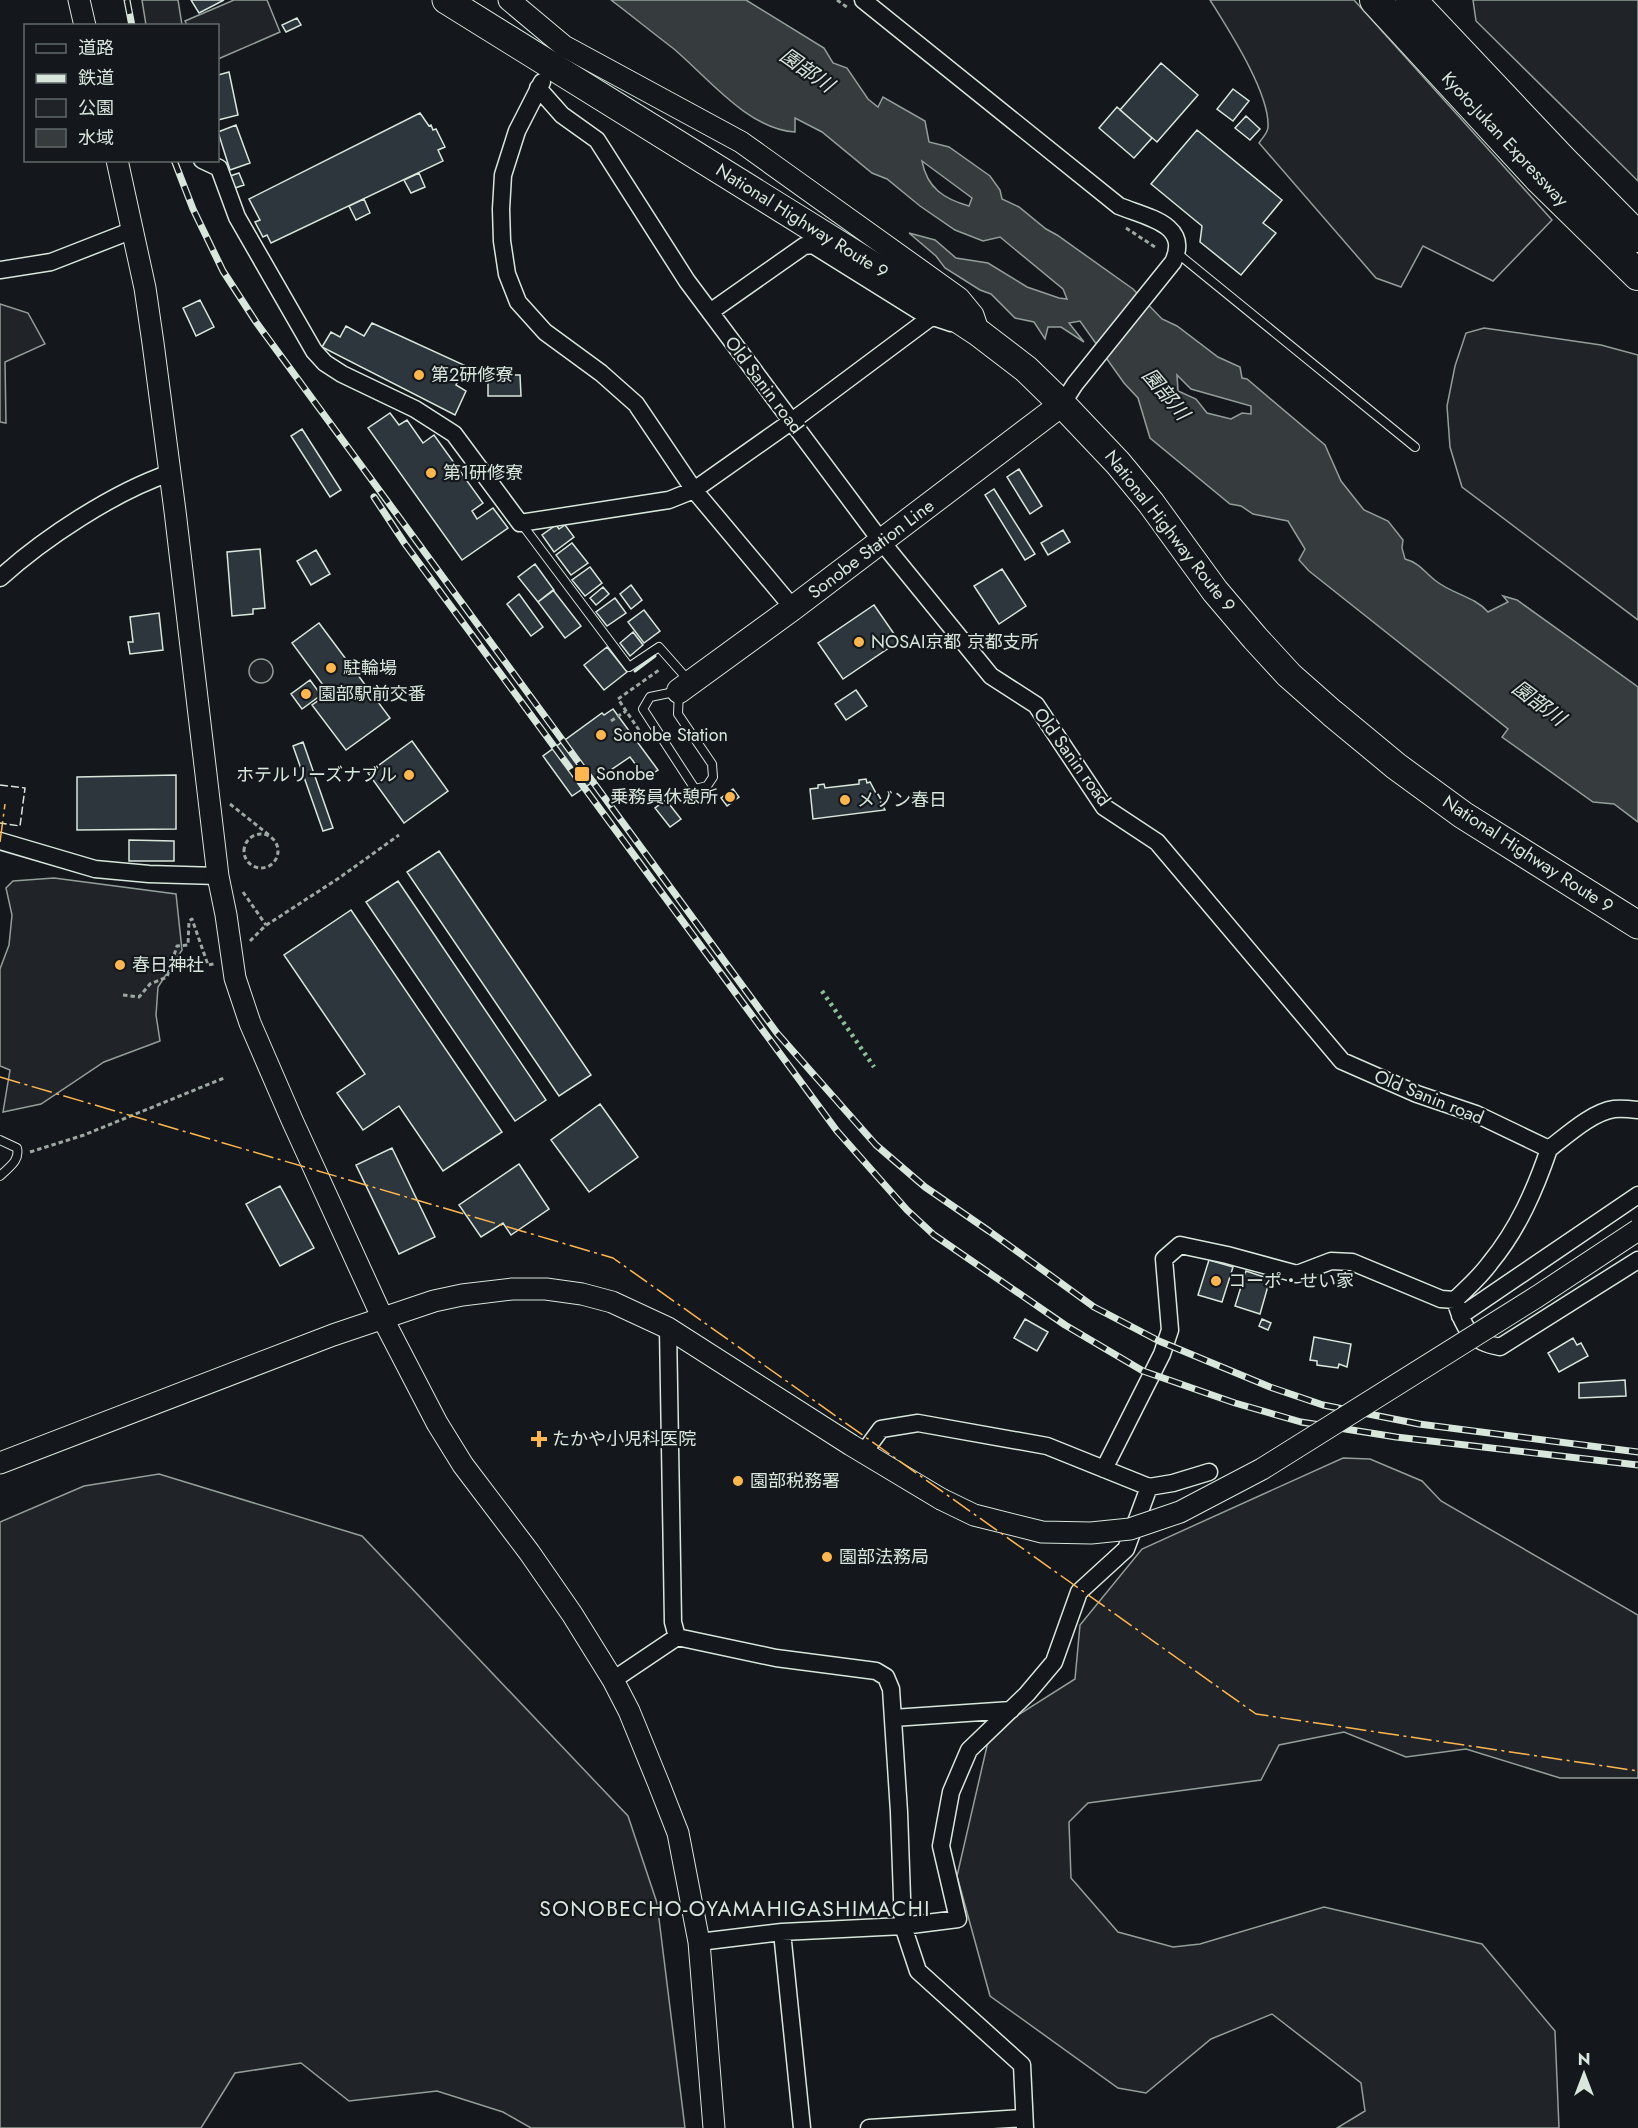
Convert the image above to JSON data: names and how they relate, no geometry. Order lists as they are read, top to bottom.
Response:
{
  "streets": {
    "highway": ["Kyoto-Jukan Expressway", "National Highway Route 9"],
    "main road": ["Sonobe Station Line"],
    "street": ["Old Sanin road"]
  },
  "crossings": [
    ["National Highway Route 9", "Sonobe Station Line"],
    ["Old Sanin road", "Sonobe Station Line"]
  ],
  "districts": ["SONOBECHO-OYAMAHIGASHIMACHI"],
  "water": ["園部川"],
  "places": {
    "other": [
      "第2研修寮",
      "第1研修寮",
      "NOSAI京都 京都支所",
      "駐輪場",
      "園部駅前交番",
      "Sonobe Station",
      "ホテルリーズナブル",
      "乗務員休憩所",
      "メゾン春日",
      "春日神社",
      "コーポ・せい家",
      "園部税務署",
      "園部法務局"
    ],
    "transit": ["Sonobe"],
    "health": ["たかや小児科医院"]
  },
  "legend": [
    "道路",
    "鉄道",
    "公園",
    "水域"
  ],
  "north": "top"
}
